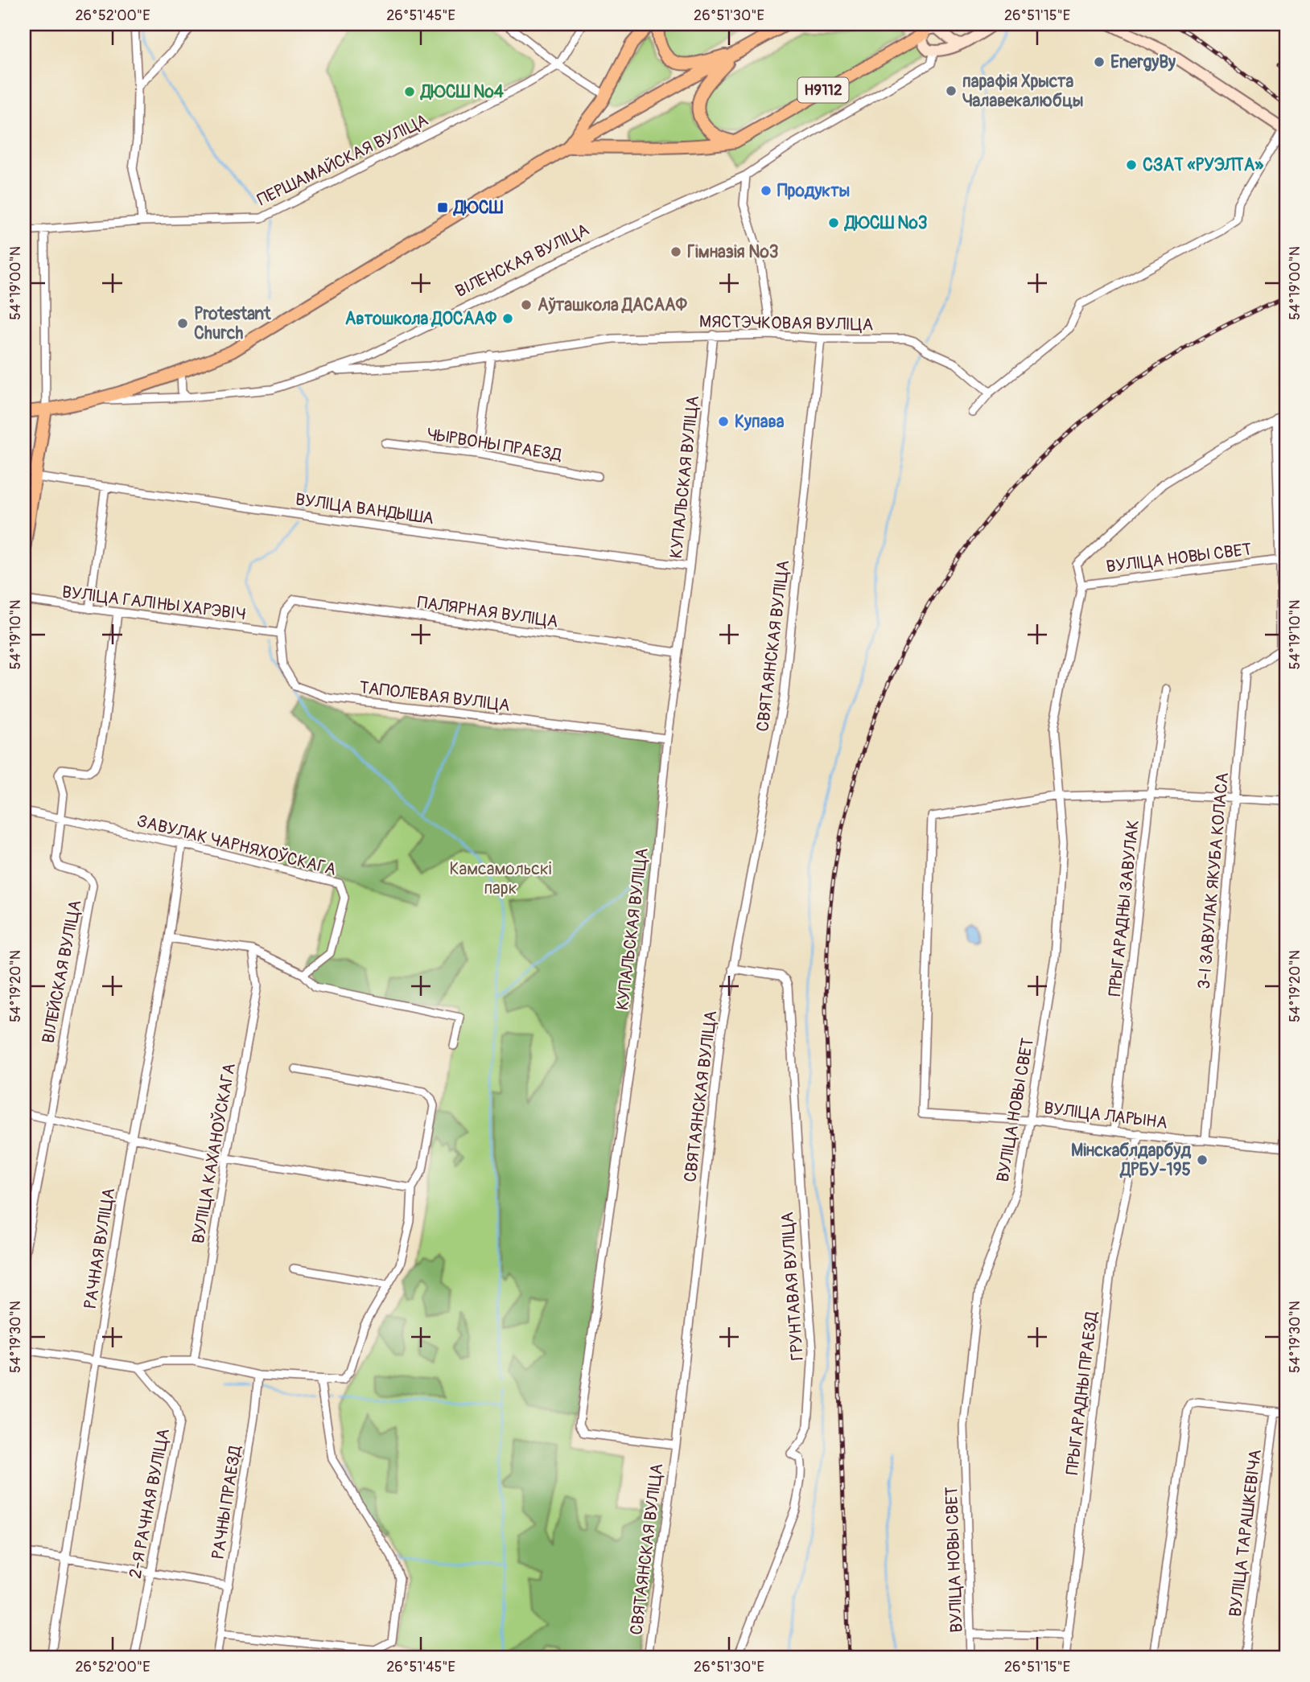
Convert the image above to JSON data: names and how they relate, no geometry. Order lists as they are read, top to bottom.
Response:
{
  "streets": {
    "main road": ["Н9112", "ВІЛЕНСКАЯ ВУЛІЦА"],
    "street": [
      "ПЕРШАМАЙСКАЯ ВУЛІЦА",
      "МЯСТЭЧКОВАЯ ВУЛІЦА",
      "ЧЫРВОНЫ ПРАЕЗД",
      "КУПАЛЬСКАЯ ВУЛІЦА",
      "ВУЛІЦА ВАНДЫША",
      "ВУЛІЦА НОВЫ СВЕТ",
      "ВУЛІЦА ГАЛІНЫ ХАРЭВІЧ",
      "ПАЛЯРНАЯ ВУЛІЦА",
      "СВЯТАЯНСКАЯ ВУЛІЦА",
      "ТАПОЛЕВАЯ ВУЛІЦА",
      "ЗАВУЛАК ЧАРНЯХОЎСКАГА",
      "3-І ЗАВУЛАК ЯКУБА КОЛАСА",
      "ПРЫГАРАДНЫ ЗАВУЛАК",
      "ВІЛЕЙСКАЯ ВУЛІЦА",
      "ВУЛІЦА ЛАРЫНА",
      "ВУЛІЦА КАХАНОЎСКАГА",
      "РАЧНАЯ ВУЛІЦА",
      "ГРУНТАВАЯ ВУЛІЦА",
      "ПРЫГАРАДНЫ ПРАЕЗД",
      "РАЧНЫ ПРАЕЗД",
      "2-Я РАЧНАЯ ВУЛІЦА",
      "ВУЛІЦА ТАРАШКЕВІЧА"
    ]
  },
  "crossings": [
    ["Н9112", "ВІЛЕНСКАЯ ВУЛІЦА"],
    ["ВІЛЕНСКАЯ ВУЛІЦА", "МЯСТЭЧКОВАЯ ВУЛІЦА"],
    ["МЯСТЭЧКОВАЯ ВУЛІЦА", "КУПАЛЬСКАЯ ВУЛІЦА"],
    ["МЯСТЭЧКОВАЯ ВУЛІЦА", "СВЯТАЯНСКАЯ ВУЛІЦА"],
    ["КУПАЛЬСКАЯ ВУЛІЦА", "ВУЛІЦА ВАНДЫША"],
    ["КУПАЛЬСКАЯ ВУЛІЦА", "ПАЛЯРНАЯ ВУЛІЦА"],
    ["КУПАЛЬСКАЯ ВУЛІЦА", "СВЯТАЯНСКАЯ ВУЛІЦА"],
    ["КУПАЛЬСКАЯ ВУЛІЦА", "ТАПОЛЕВАЯ ВУЛІЦА"],
    ["ВУЛІЦА НОВЫ СВЕТ", "ВУЛІЦА ЛАРЫНА"],
    ["ВУЛІЦА ГАЛІНЫ ХАРЭВІЧ", "ТАПОЛЕВАЯ ВУЛІЦА"],
    ["ВУЛІЦА ГАЛІНЫ ХАРЭВІЧ", "ВІЛЕЙСКАЯ ВУЛІЦА"],
    ["ПАЛЯРНАЯ ВУЛІЦА", "ТАПОЛЕВАЯ ВУЛІЦА"],
    ["СВЯТАЯНСКАЯ ВУЛІЦА", "ГРУНТАВАЯ ВУЛІЦА"],
    ["ЗАВУЛАК ЧАРНЯХОЎСКАГА", "ВІЛЕЙСКАЯ ВУЛІЦА"],
    ["ЗАВУЛАК ЧАРНЯХОЎСКАГА", "РАЧНАЯ ВУЛІЦА"],
    ["3-І ЗАВУЛАК ЯКУБА КОЛАСА", "ВУЛІЦА ЛАРЫНА"],
    ["ПРЫГАРАДНЫ ЗАВУЛАК", "ВУЛІЦА ЛАРЫНА"],
    ["ВУЛІЦА ЛАРЫНА", "ПРЫГАРАДНЫ ПРАЕЗД"]
  ],
  "parks": ["Камсамольскі парк"],
  "places": {
    "other": [
      "EnergyBy",
      "парафія Хрыста Чалавекалюбцы",
      "ДЮСШ №4",
      "СЗАТ «РУЭЛТА»",
      "Продукты",
      "ДЮСШ №3",
      "Гімназія №3",
      "Аўташкола ДАСААФ",
      "Автошкола ДОСААФ",
      "Protestant Church",
      "Купава",
      "Мінскаблдарбуд ДРБУ-195"
    ],
    "transit": ["ДЮСШ"]
  },
  "coordinates": [
    "26°52'00\"E",
    "26°51'45\"E",
    "26°51'30\"E",
    "26°51'15\"E",
    "54°19'00\"N",
    "54°19'10\"N",
    "54°19'20\"N",
    "54°19'30\"N"
  ]
}
